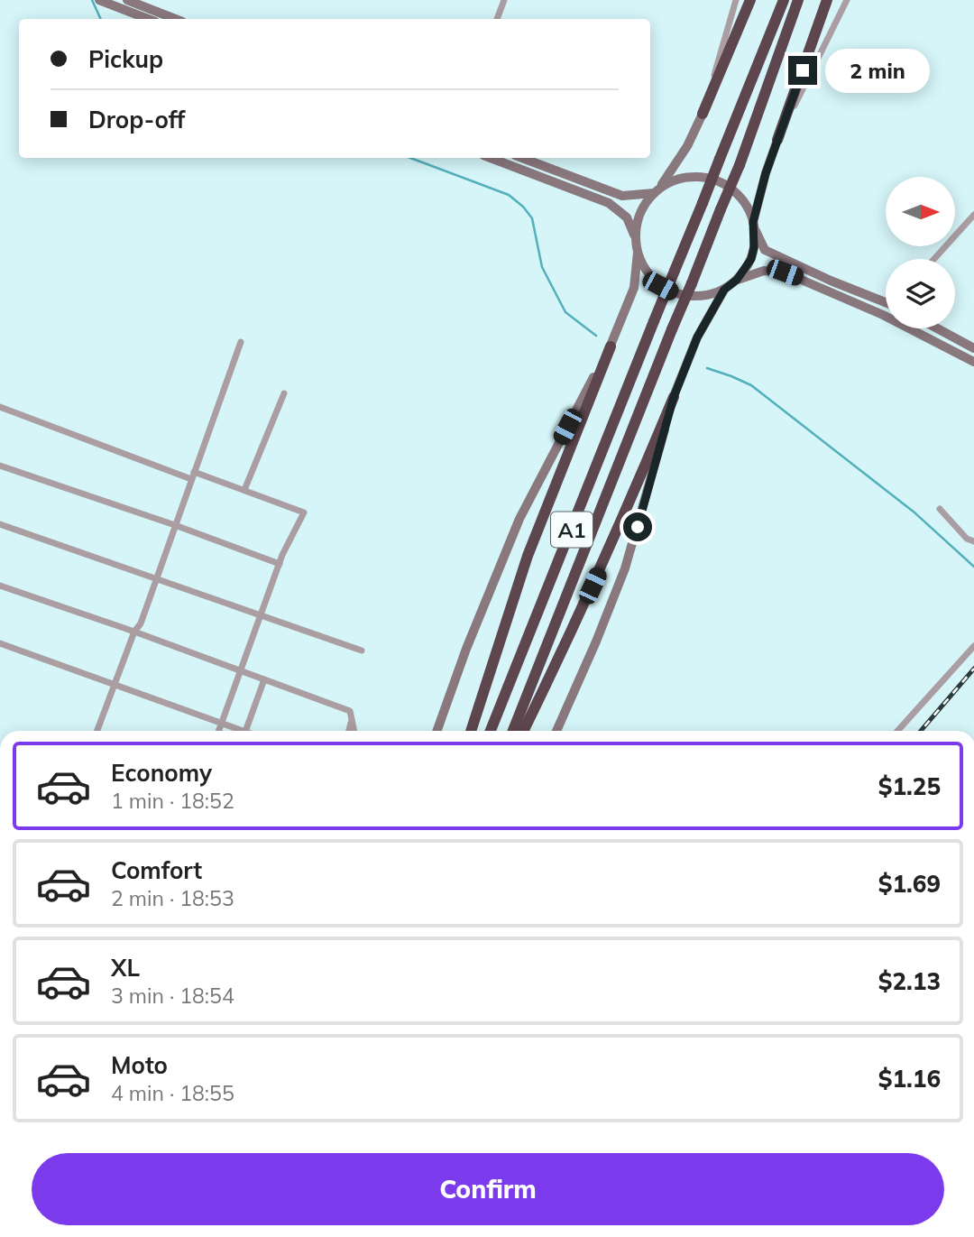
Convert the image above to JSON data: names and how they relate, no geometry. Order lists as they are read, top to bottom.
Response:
{
  "streets": {
    "highway": ["A1"]
  },
  "north": "right",
  "page": {
    "banner": ["Pickup", "Drop-off"],
    "bubble": "2 min",
    "list": [
      {
        "name": "Economy",
        "note": "1 min · 18:52",
        "value": "$1.25"
      },
      {
        "name": "Comfort",
        "note": "2 min · 18:53",
        "value": "$1.69"
      },
      {
        "name": "XL",
        "note": "3 min · 18:54",
        "value": "$2.13"
      },
      {
        "name": "Moto",
        "note": "4 min · 18:55",
        "value": "$1.16"
      }
    ],
    "buttons": "Confirm"
  }
}
